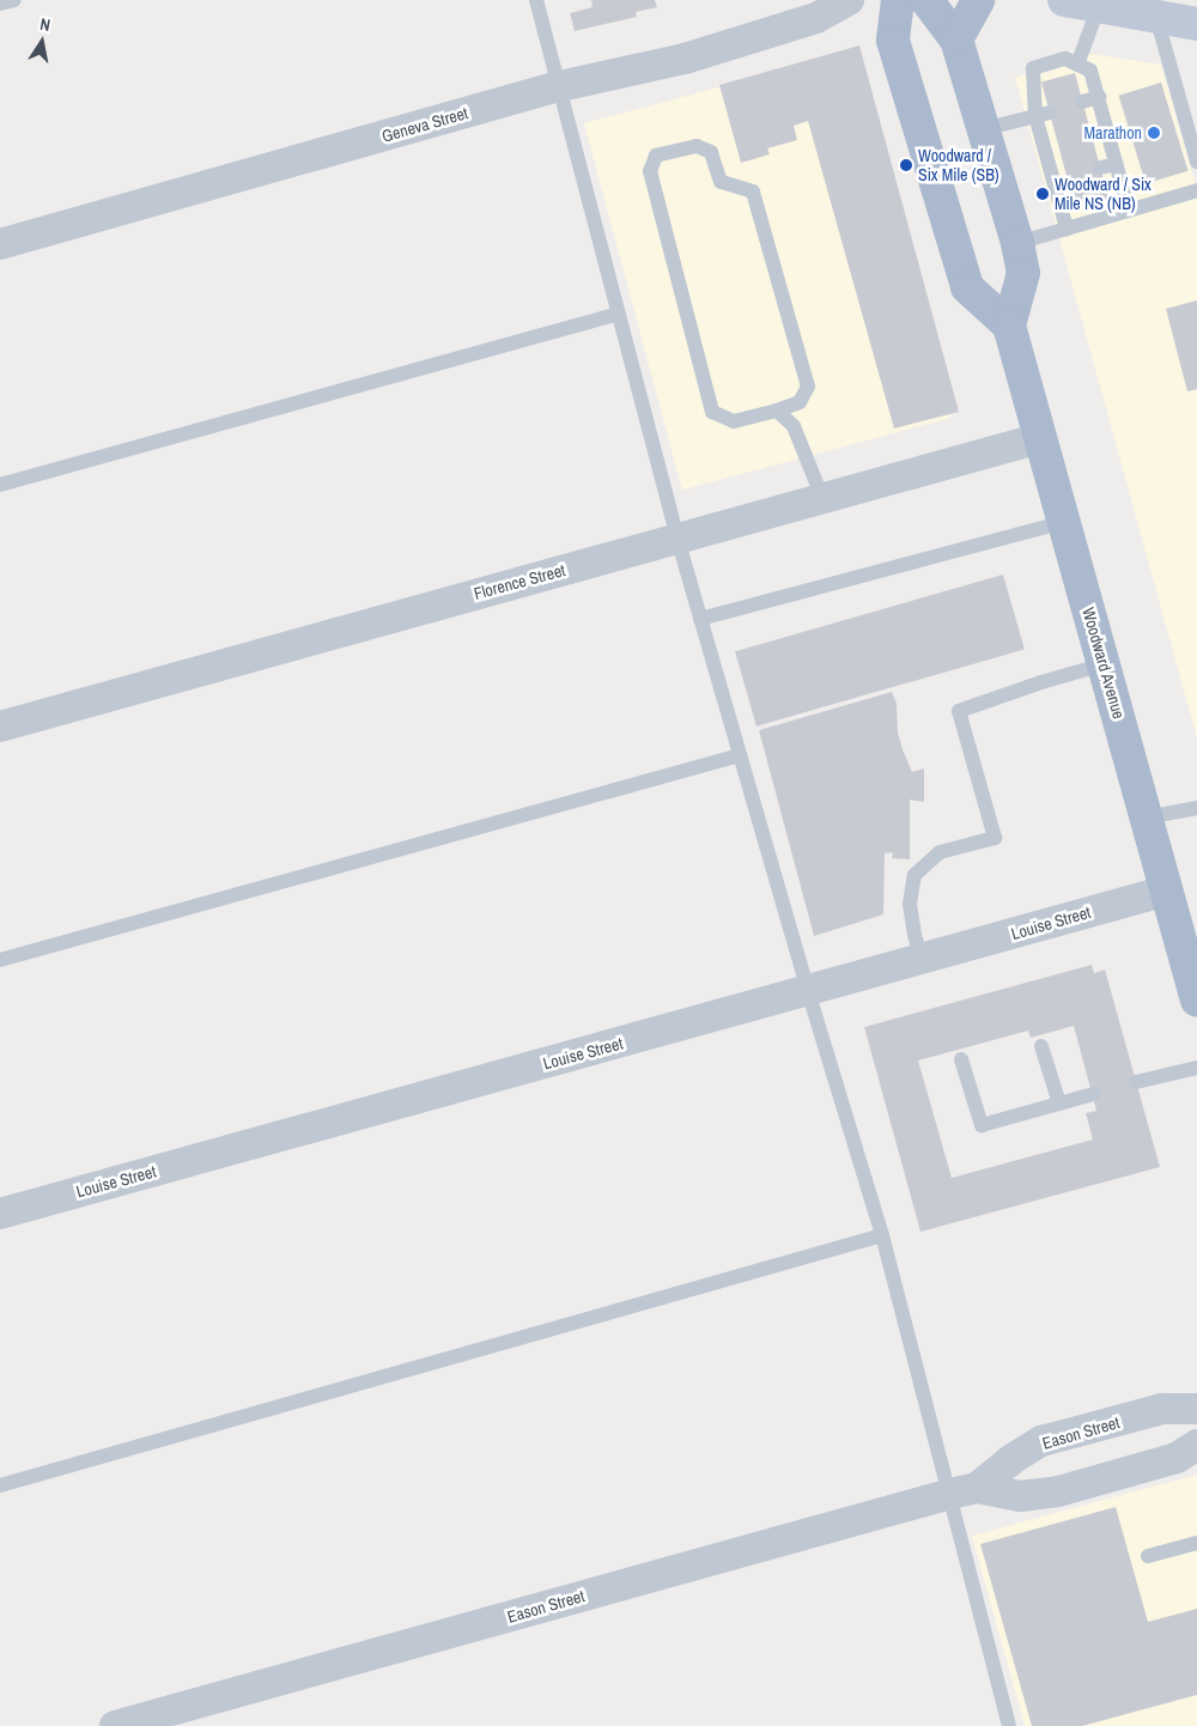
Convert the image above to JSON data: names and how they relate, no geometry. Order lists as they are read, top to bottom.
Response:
{
  "streets": {
    "main road": ["Woodward Avenue"],
    "street": [
      "Geneva Street",
      "Florence Street",
      "Louise Street",
      "Eason Street"
    ]
  },
  "crossings": [
    ["Florence Street", "Woodward Avenue"],
    ["Woodward Avenue", "Louise Street"]
  ],
  "places": ["Marathon", "Woodward / Six Mile (SB)", "Woodward / Six Mile NS (NB)"],
  "north": "top"
}
